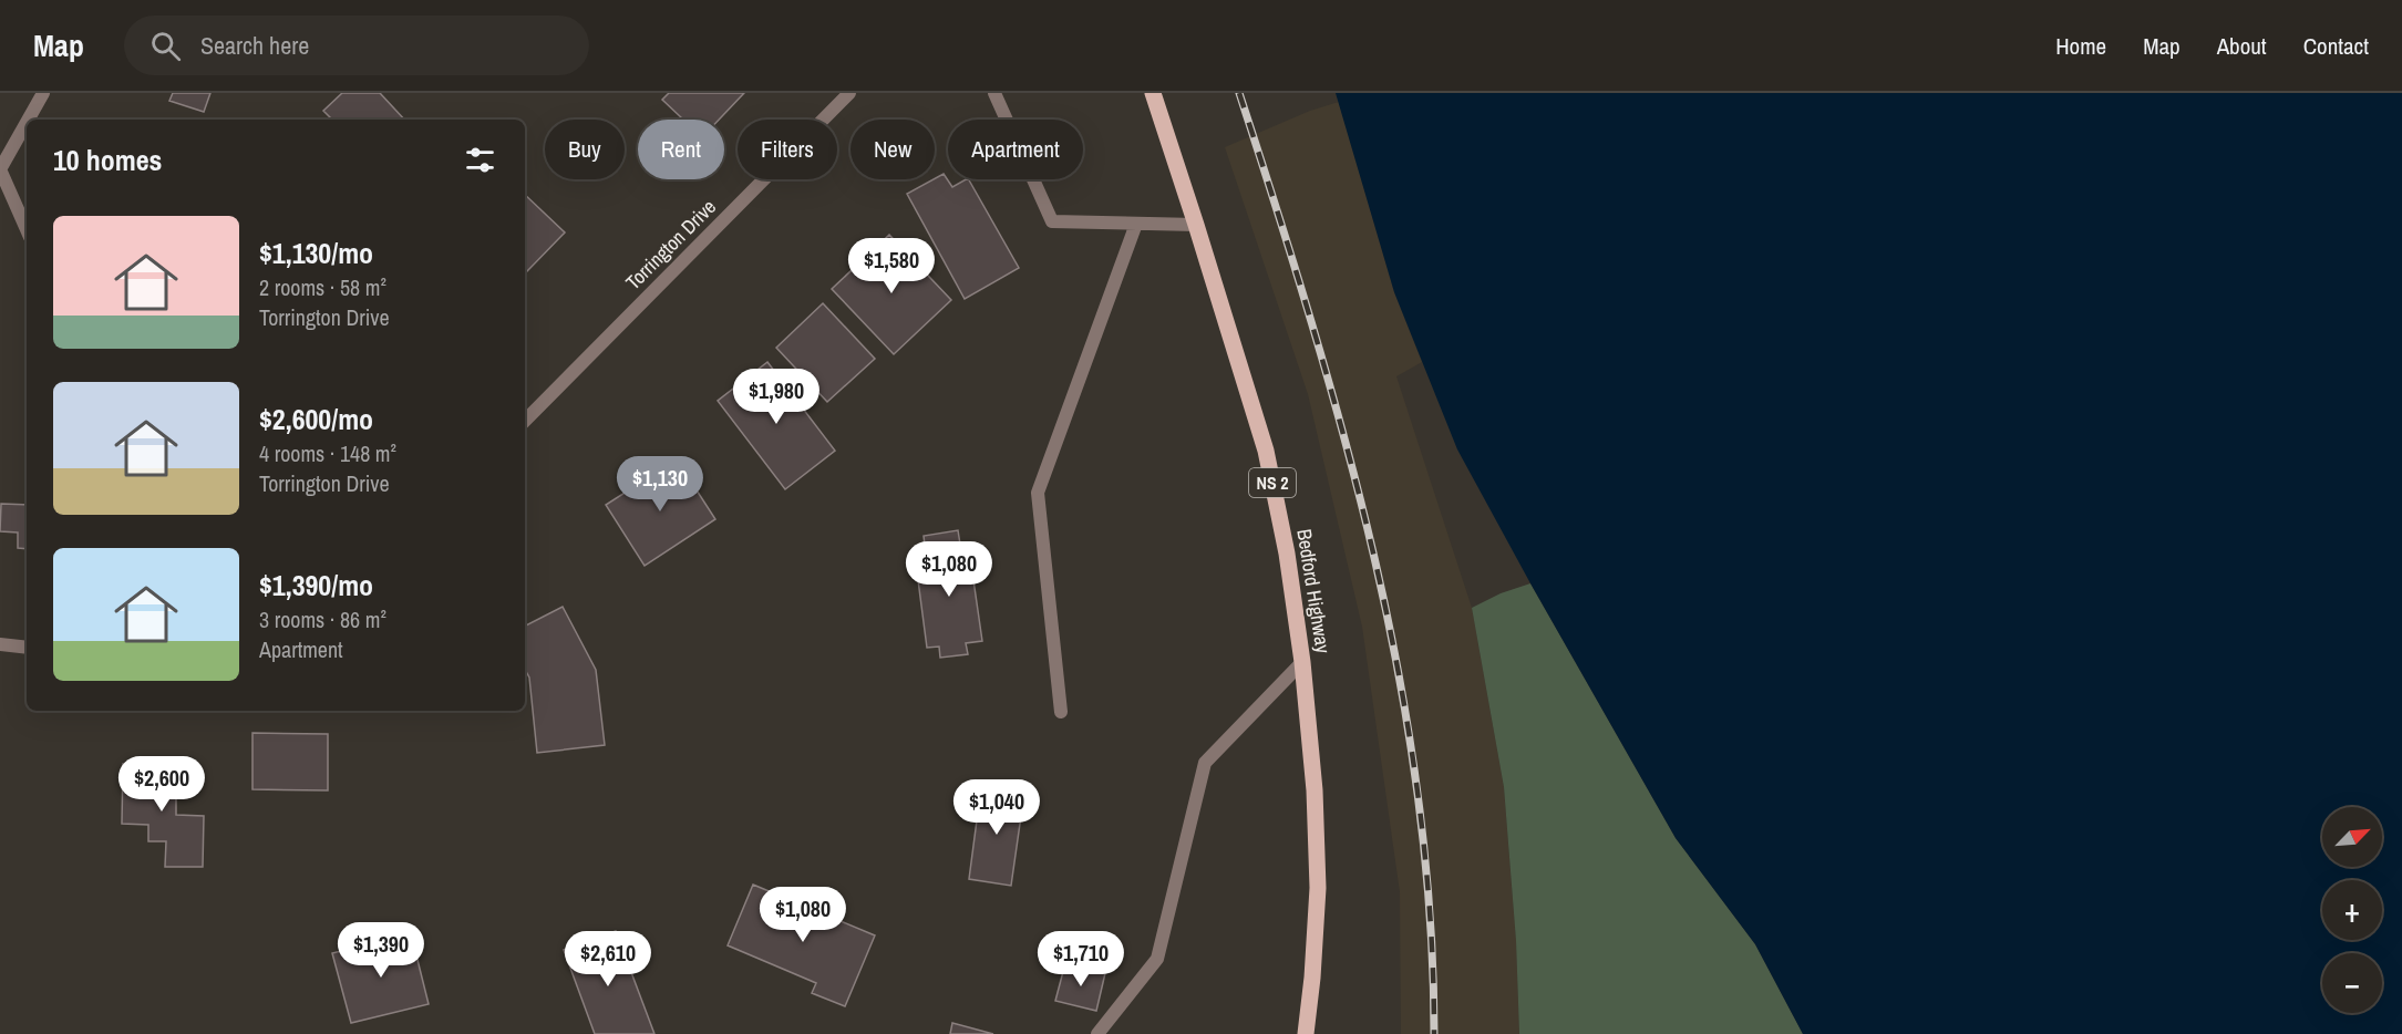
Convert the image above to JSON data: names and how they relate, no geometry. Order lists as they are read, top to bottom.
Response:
{
  "streets": {
    "main road": ["NS 2", "Bedford Highway"],
    "street": ["Torrington Drive"]
  },
  "north": "top right",
  "page": {
    "header": "Map",
    "search": "Search here",
    "nav": [
      "Home",
      "Map",
      "About",
      "Contact"
    ],
    "chip": [
      "Buy",
      "Rent",
      "Filters",
      "New",
      "Apartment"
    ],
    "heading": "10 homes",
    "list": [
      {
        "name": "$1,130/mo",
        "note": "2 rooms · 58 m² · Torrington Drive"
      },
      {
        "name": "$2,600/mo",
        "note": "4 rooms · 148 m² · Torrington Drive"
      },
      {
        "name": "$1,390/mo",
        "note": "3 rooms · 86 m² · Apartment"
      }
    ],
    "price": [
      "$1,580",
      "$1,980",
      "$1,130",
      "$1,080",
      "$2,600",
      "$1,040",
      "$1,080",
      "$1,390",
      "$2,610",
      "$1,710"
    ],
    "map_buttons": ["+", "−"]
  }
}
